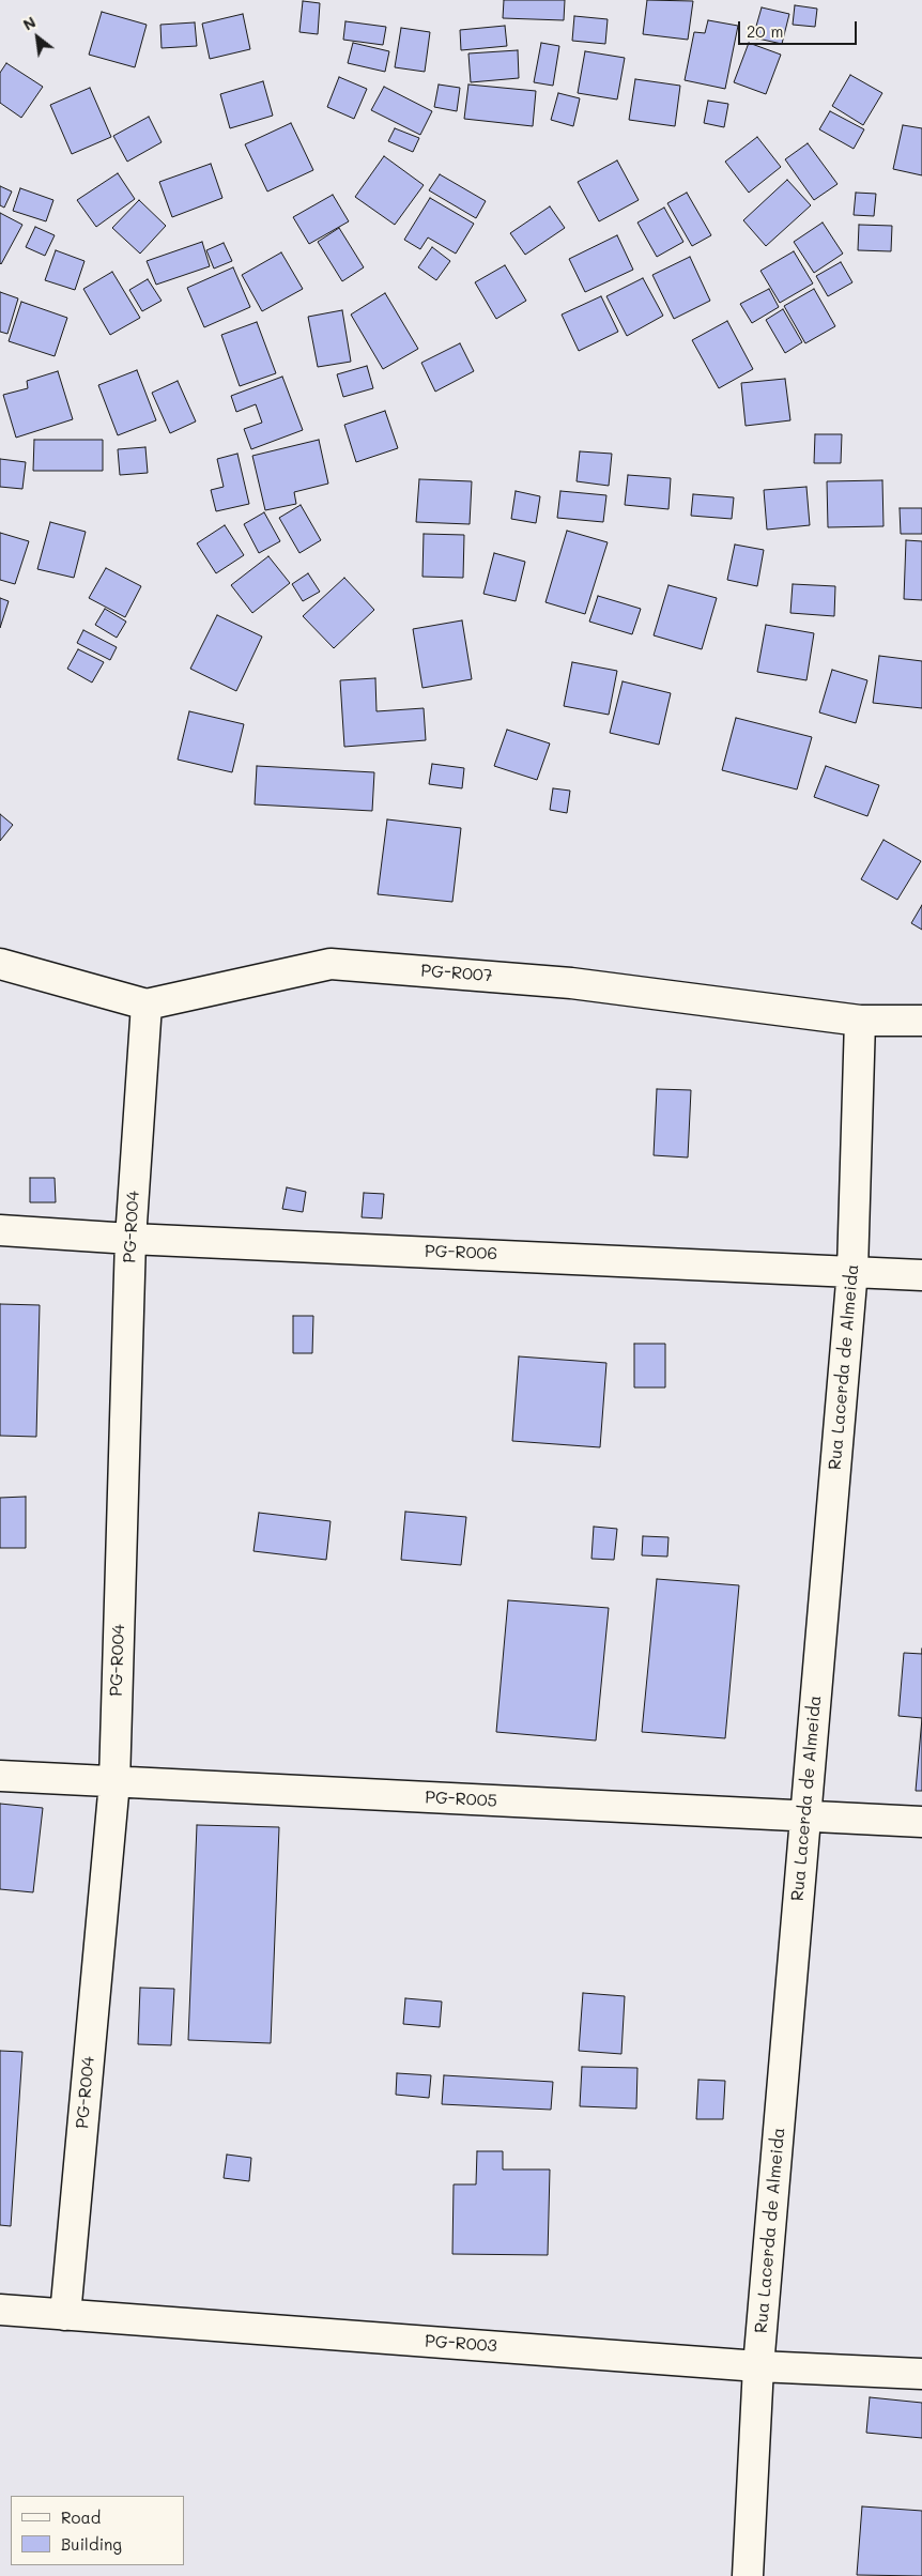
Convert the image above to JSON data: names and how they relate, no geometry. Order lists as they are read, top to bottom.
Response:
{
  "streets": {
    "street": [
      "PG-R007",
      "PG-R004",
      "PG-R006",
      "Rua Lacerda de Almeida",
      "PG-R005",
      "PG-R003"
    ]
  },
  "crossings": [
    ["PG-R007", "PG-R004"],
    ["PG-R007", "Rua Lacerda de Almeida"],
    ["PG-R004", "PG-R006"],
    ["PG-R004", "PG-R005"],
    ["PG-R004", "PG-R003"],
    ["PG-R006", "Rua Lacerda de Almeida"],
    ["Rua Lacerda de Almeida", "PG-R005"],
    ["Rua Lacerda de Almeida", "PG-R003"]
  ],
  "legend": ["Road", "Building"],
  "scale_bar": "20 m",
  "north": "top left"
}
